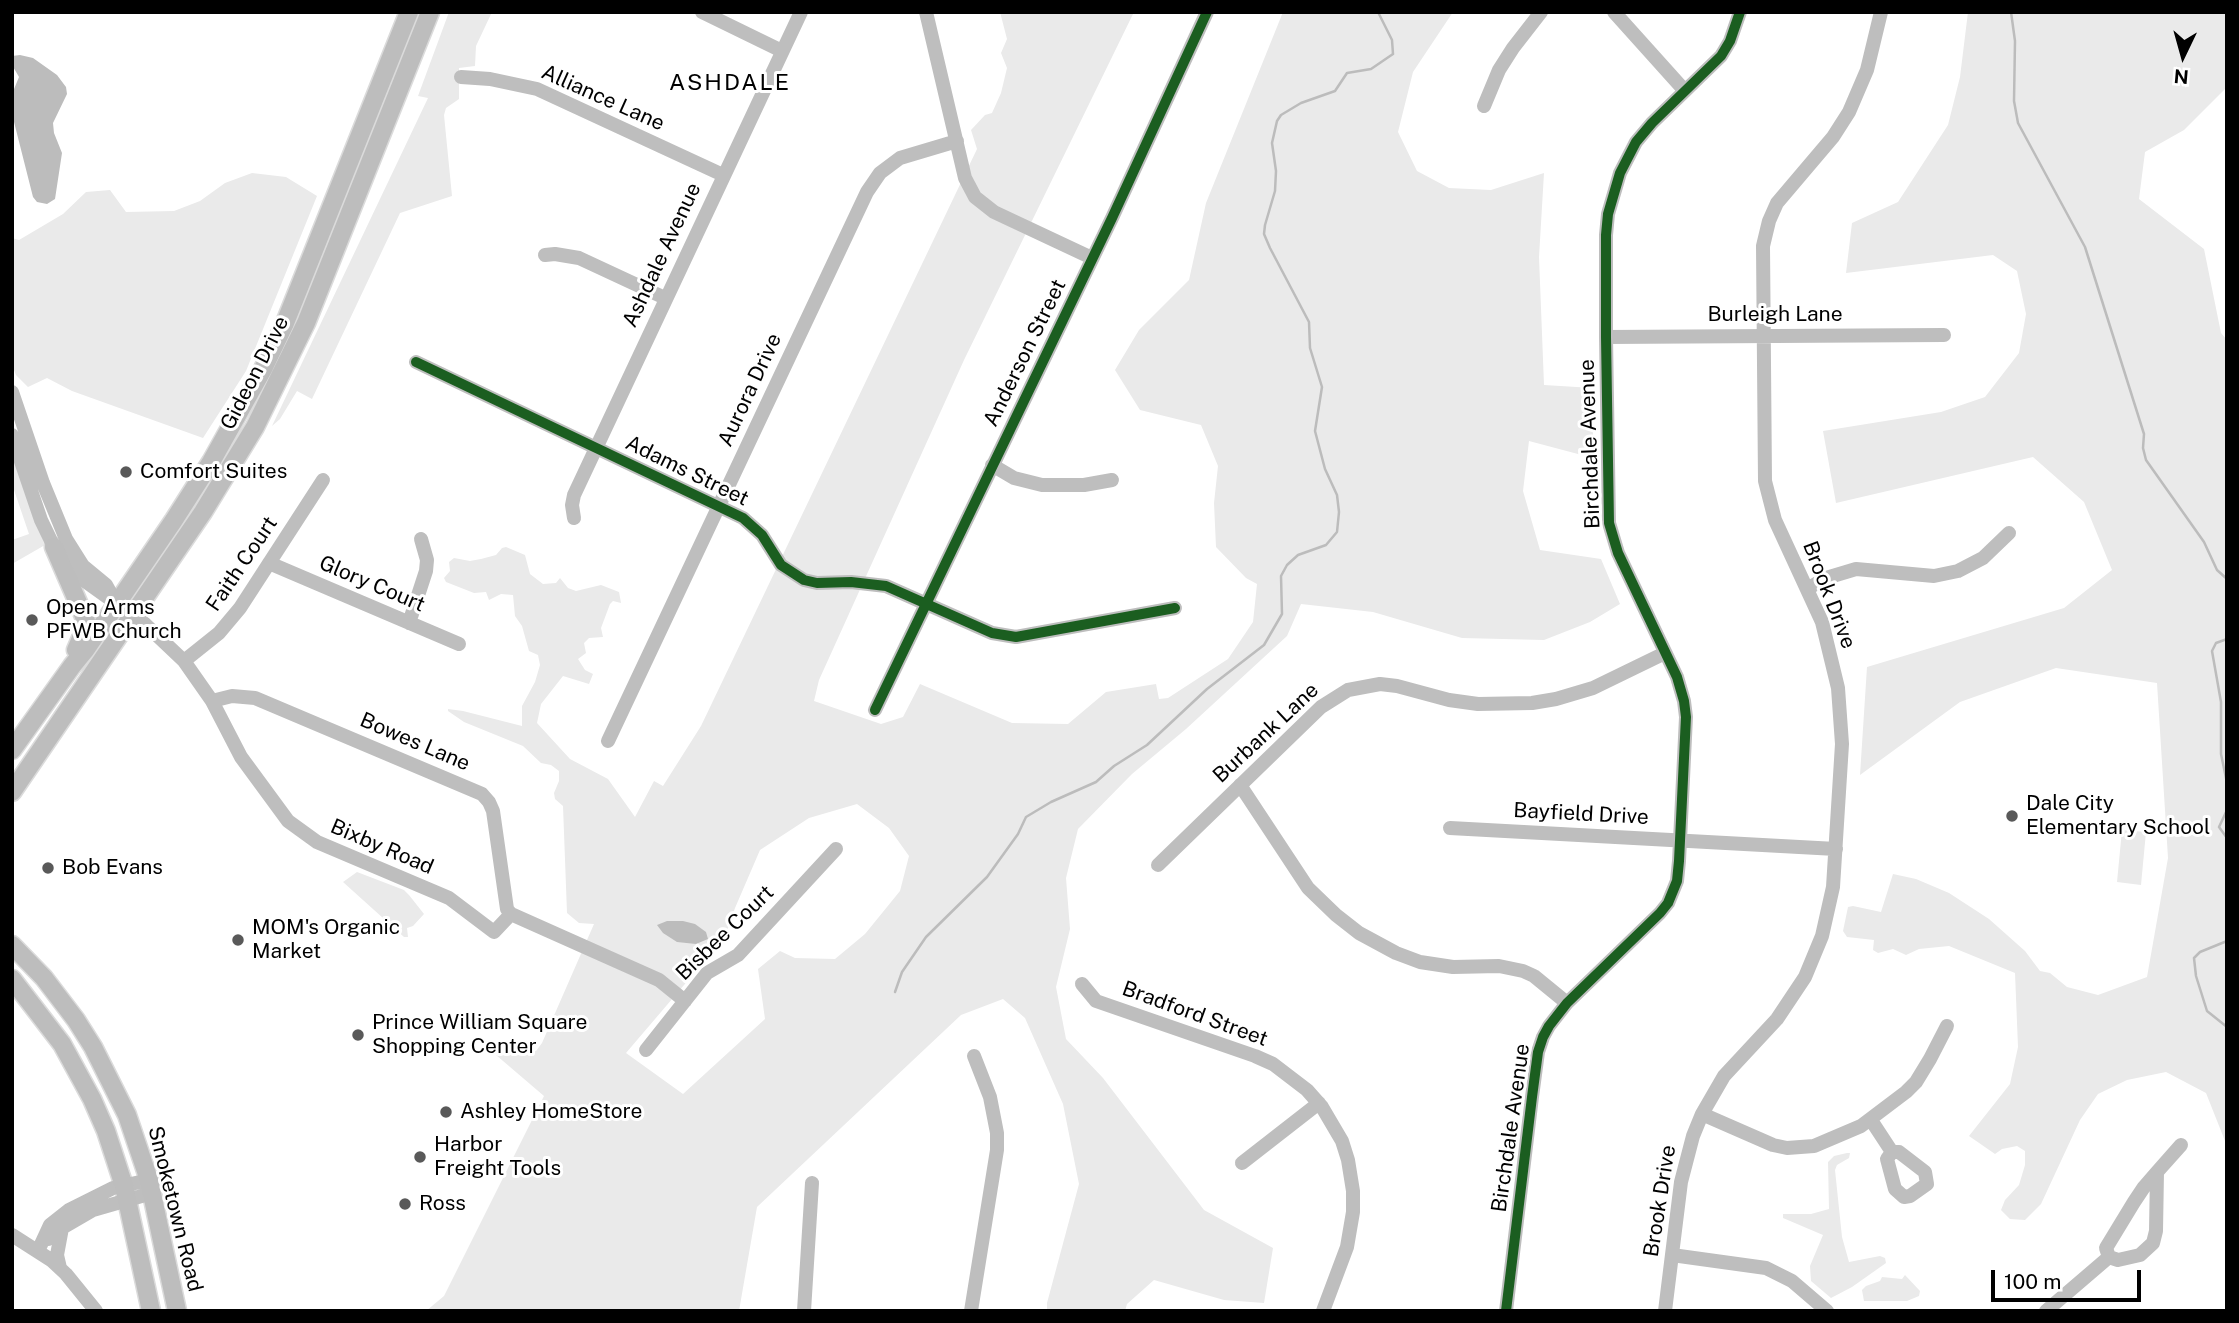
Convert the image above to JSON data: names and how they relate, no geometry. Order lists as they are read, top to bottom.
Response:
{
  "streets": {
    "main road": ["Gideon Drive", "Smoketown Road"],
    "street": [
      "Alliance Lane",
      "Ashdale Avenue",
      "Burleigh Lane",
      "Anderson Street",
      "Aurora Drive",
      "Birchdale Avenue",
      "Adams Street",
      "Faith Court",
      "Glory Court",
      "Brook Drive",
      "Burbank Lane",
      "Bowes Lane",
      "Bayfield Drive",
      "Bixby Road",
      "Bisbee Court",
      "Bradford Street"
    ]
  },
  "crossings": [
    ["Alliance Lane", "Ashdale Avenue"],
    ["Ashdale Avenue", "Adams Street"],
    ["Burleigh Lane", "Birchdale Avenue"],
    ["Burleigh Lane", "Brook Drive"],
    ["Anderson Street", "Adams Street"],
    ["Gideon Drive", "Bixby Road"],
    ["Aurora Drive", "Adams Street"],
    ["Birchdale Avenue", "Burbank Lane"],
    ["Birchdale Avenue", "Bayfield Drive"],
    ["Faith Court", "Glory Court"],
    ["Faith Court", "Bixby Road"],
    ["Brook Drive", "Bayfield Drive"],
    ["Bowes Lane", "Bixby Road"]
  ],
  "districts": ["ASHDALE"],
  "places": [
    "Comfort Suites",
    "Open Arms PFWB Church",
    "Dale City Elementary School",
    "Bob Evans",
    "MOM's Organic Market",
    "Prince William Square Shopping Center",
    "Ashley HomeStore",
    "Harbor Freight Tools",
    "Ross"
  ],
  "scale_bar": "100 m",
  "north": "bottom"
}
